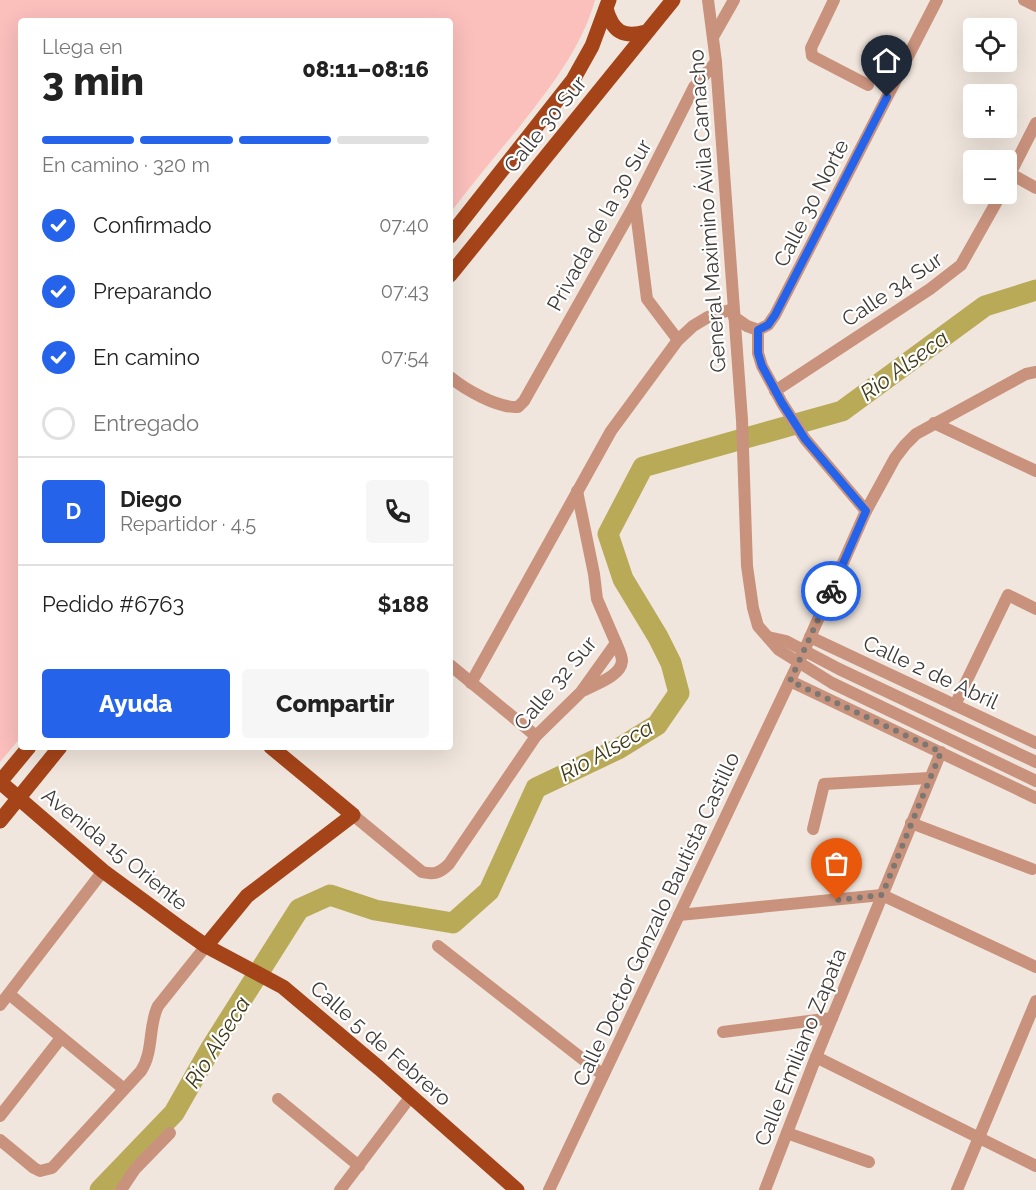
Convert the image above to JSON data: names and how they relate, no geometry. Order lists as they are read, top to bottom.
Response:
{
  "streets": {
    "main road": ["Calle 30 Sur", "Avenida 15 Oriente", "Calle 5 de Febrero"],
    "street": [
      "Calle 30 Norte",
      "General Maximino Ávila Camacho",
      "Privada de la 30 Sur",
      "Calle 34 Sur",
      "Calle 2 de Abril",
      "Calle 32 Sur",
      "Calle Doctor Gonzalo Bautista Castillo",
      "Calle Emiliano Zapata"
    ]
  },
  "crossings": [
    ["General Maximino Ávila Camacho", "Privada de la 30 Sur"],
    ["General Maximino Ávila Camacho", "Calle Doctor Gonzalo Bautista Castillo"],
    ["Calle 2 de Abril", "Calle Doctor Gonzalo Bautista Castillo"],
    ["Avenida 15 Oriente", "Calle 5 de Febrero"]
  ],
  "water": ["Rio Alseca"],
  "page": {
    "map_buttons": ["+", "−"],
    "heading": ["3 min", "Llega en", "08:11–08:16"],
    "panel": [
      "Diego",
      "Repartidor · 4.5",
      "Pedido #6763",
      "$188"
    ],
    "bar": "En camino · 320 m",
    "list": [
      ["Confirmado", "07:40"],
      ["Preparando", "07:43"],
      ["En camino", "07:54"],
      "Entregado"
    ],
    "round": "D",
    "buttons": ["Ayuda", "Compartir"]
  }
}
